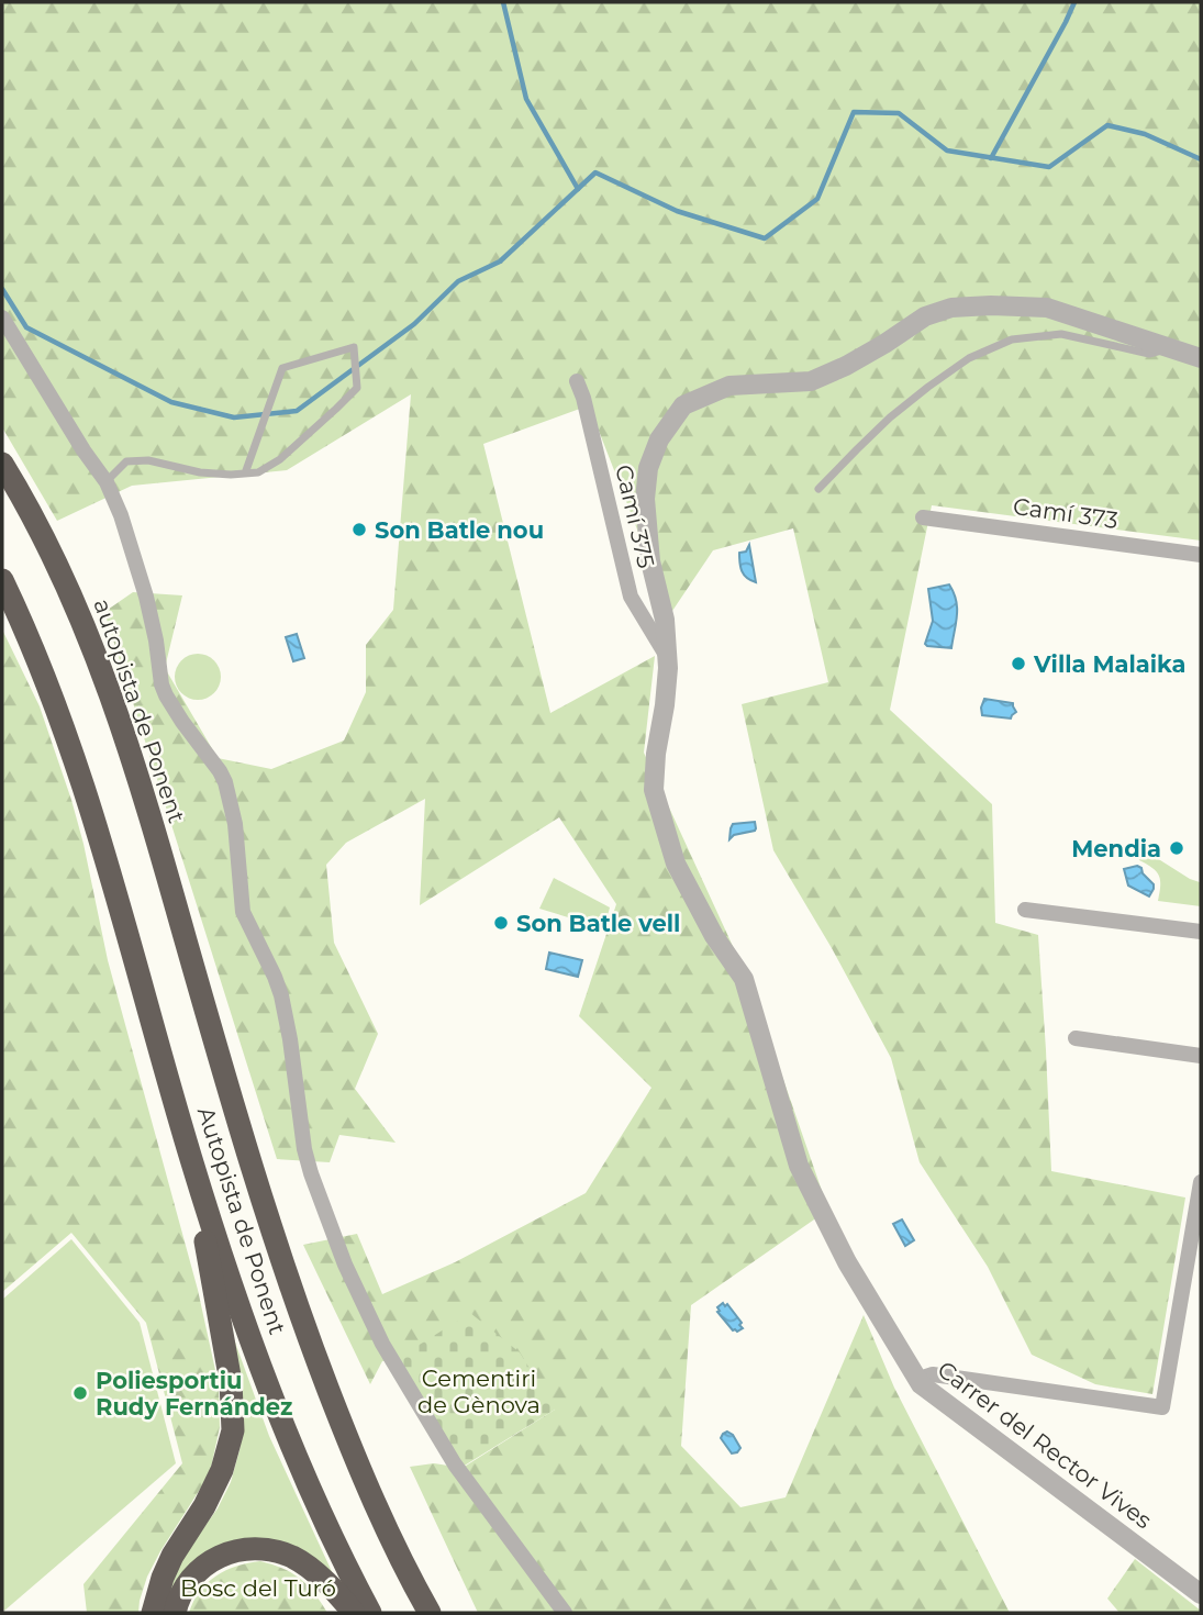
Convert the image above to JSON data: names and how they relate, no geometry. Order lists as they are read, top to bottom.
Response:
{
  "streets": {
    "highway": ["autopista de Ponent", "Autopista de Ponent"],
    "street": ["Camí 373", "Camí 375", "Carrer del Rector Vives"]
  },
  "crossings": [
    ["Camí 375", "Carrer del Rector Vives"],
    ["autopista de Ponent", "Autopista de Ponent"]
  ],
  "parks": ["Cementiri de Gènova", "Bosc del Turó"],
  "places": [
    "Son Batle nou",
    "Villa Malaika",
    "Mendia",
    "Son Batle vell",
    "Poliesportiu Rudy Fernández"
  ]
}
